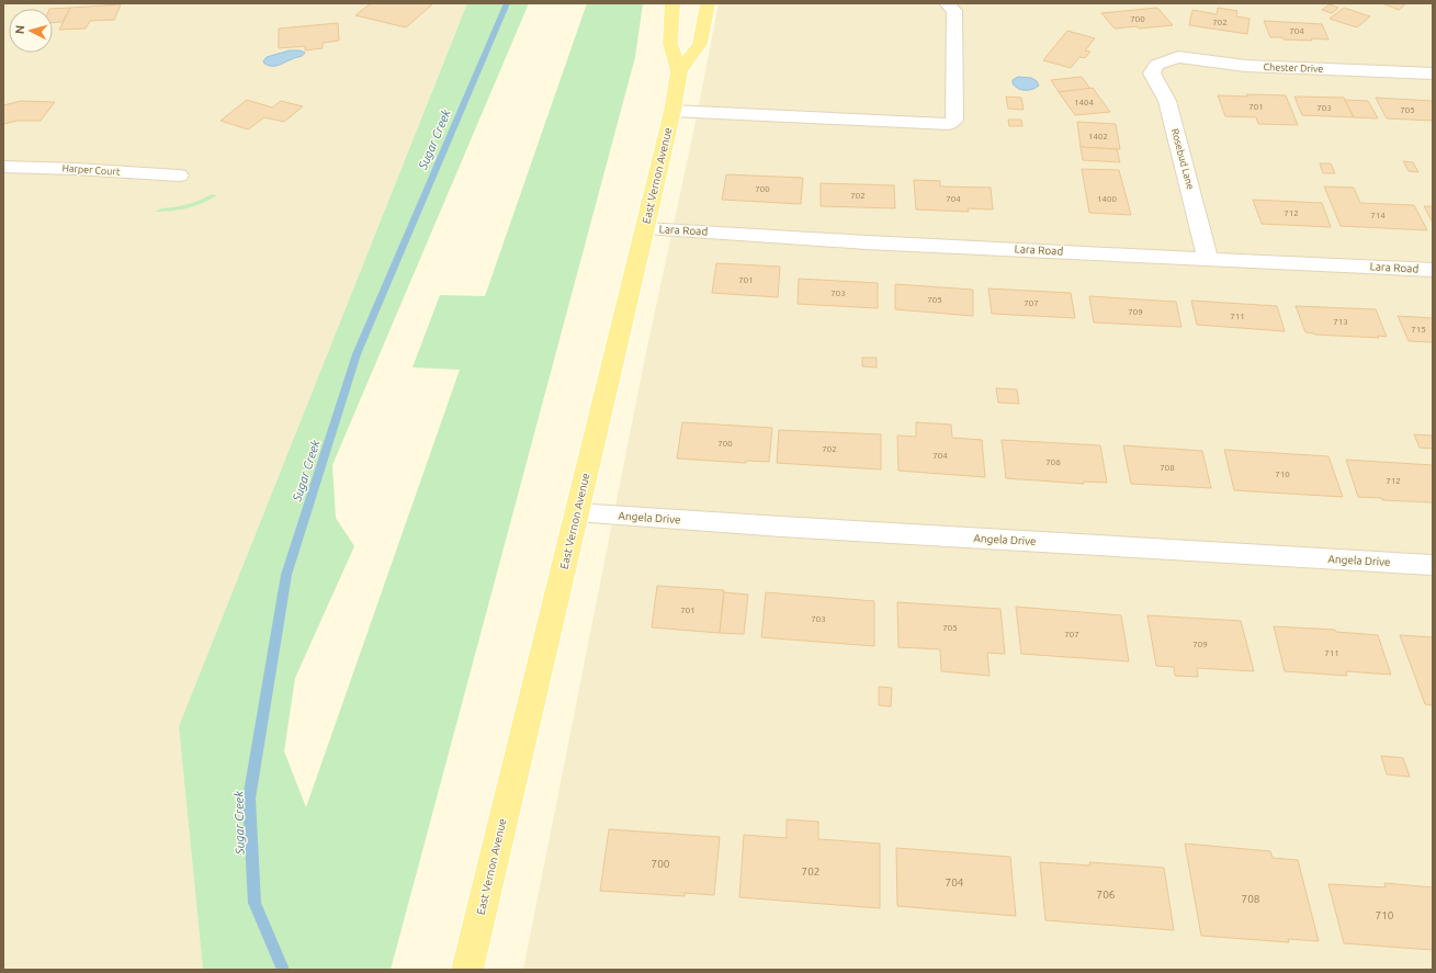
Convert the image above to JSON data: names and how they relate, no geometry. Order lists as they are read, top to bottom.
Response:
{
  "streets": {
    "main road": ["East Vernon Avenue"],
    "street": [
      "Chester Drive",
      "Rosebud Lane",
      "Harper Court",
      "Lara Road",
      "Angela Drive"
    ]
  },
  "crossings": [
    ["Chester Drive", "Rosebud Lane"],
    ["Rosebud Lane", "Lara Road"],
    ["East Vernon Avenue", "Lara Road"],
    ["East Vernon Avenue", "Angela Drive"]
  ],
  "water": ["Sugar Creek"],
  "house_numbers": [
    "700",
    "702",
    "704",
    "1404",
    "701",
    "703",
    "705",
    "1402",
    "700",
    "702",
    "704",
    "1400",
    "712",
    "714",
    "701",
    "703",
    "705",
    "707",
    "709",
    "711",
    "713",
    "715",
    "700",
    "702",
    "704",
    "706",
    "708",
    "710",
    "712",
    "701",
    "703",
    "705",
    "707",
    "709",
    "711",
    "700",
    "702",
    "704",
    "706",
    "708",
    "710"
  ],
  "north": "left"
}
